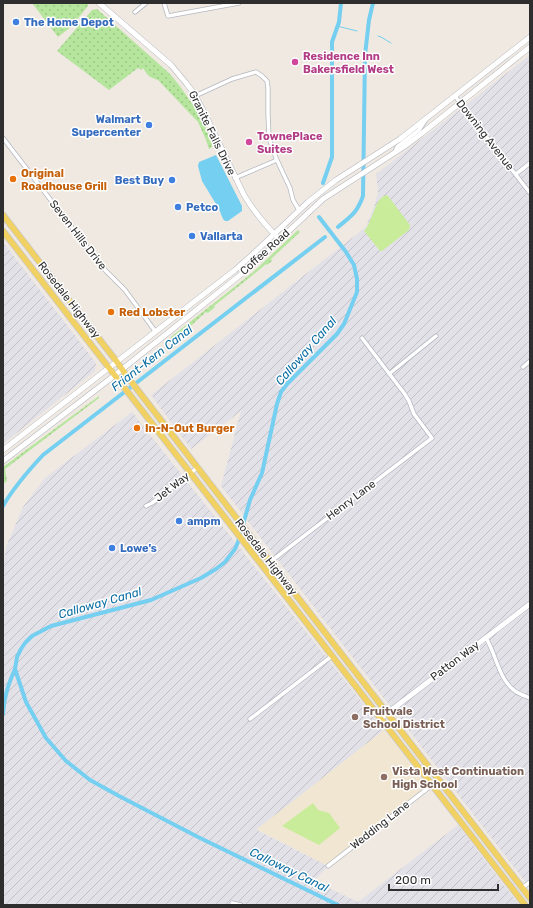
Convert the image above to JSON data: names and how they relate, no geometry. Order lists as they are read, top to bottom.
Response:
{
  "streets": {
    "main road": [
      "Granite Falls Drive",
      "Coffee Road",
      "Rosedale Highway",
      "Patton Way"
    ],
    "street": [
      "Downing Avenue",
      "Seven Hills Drive",
      "Jet Way",
      "Henry Lane",
      "Wedding Lane"
    ]
  },
  "crossings": [
    ["Granite Falls Drive", "Coffee Road"],
    ["Downing Avenue", "Coffee Road"],
    ["Seven Hills Drive", "Coffee Road"],
    ["Coffee Road", "Rosedale Highway"],
    ["Rosedale Highway", "Jet Way"],
    ["Rosedale Highway", "Henry Lane"],
    ["Rosedale Highway", "Patton Way"],
    ["Rosedale Highway", "Wedding Lane"]
  ],
  "water": ["Calloway Canal", "Friant-Kern Canal"],
  "places": [
    "The Home Depot",
    "Residence Inn Bakersfield West",
    "Walmart Supercenter",
    "TownePlace Suites",
    "Original Roadhouse Grill",
    "Best Buy",
    "Petco",
    "Vallarta",
    "Red Lobster",
    "In-N-Out Burger",
    "ampm",
    "Lowe's",
    "Fruitvale School District",
    "Vista West Continuation High School"
  ],
  "scale_bar": "200 m"
}
